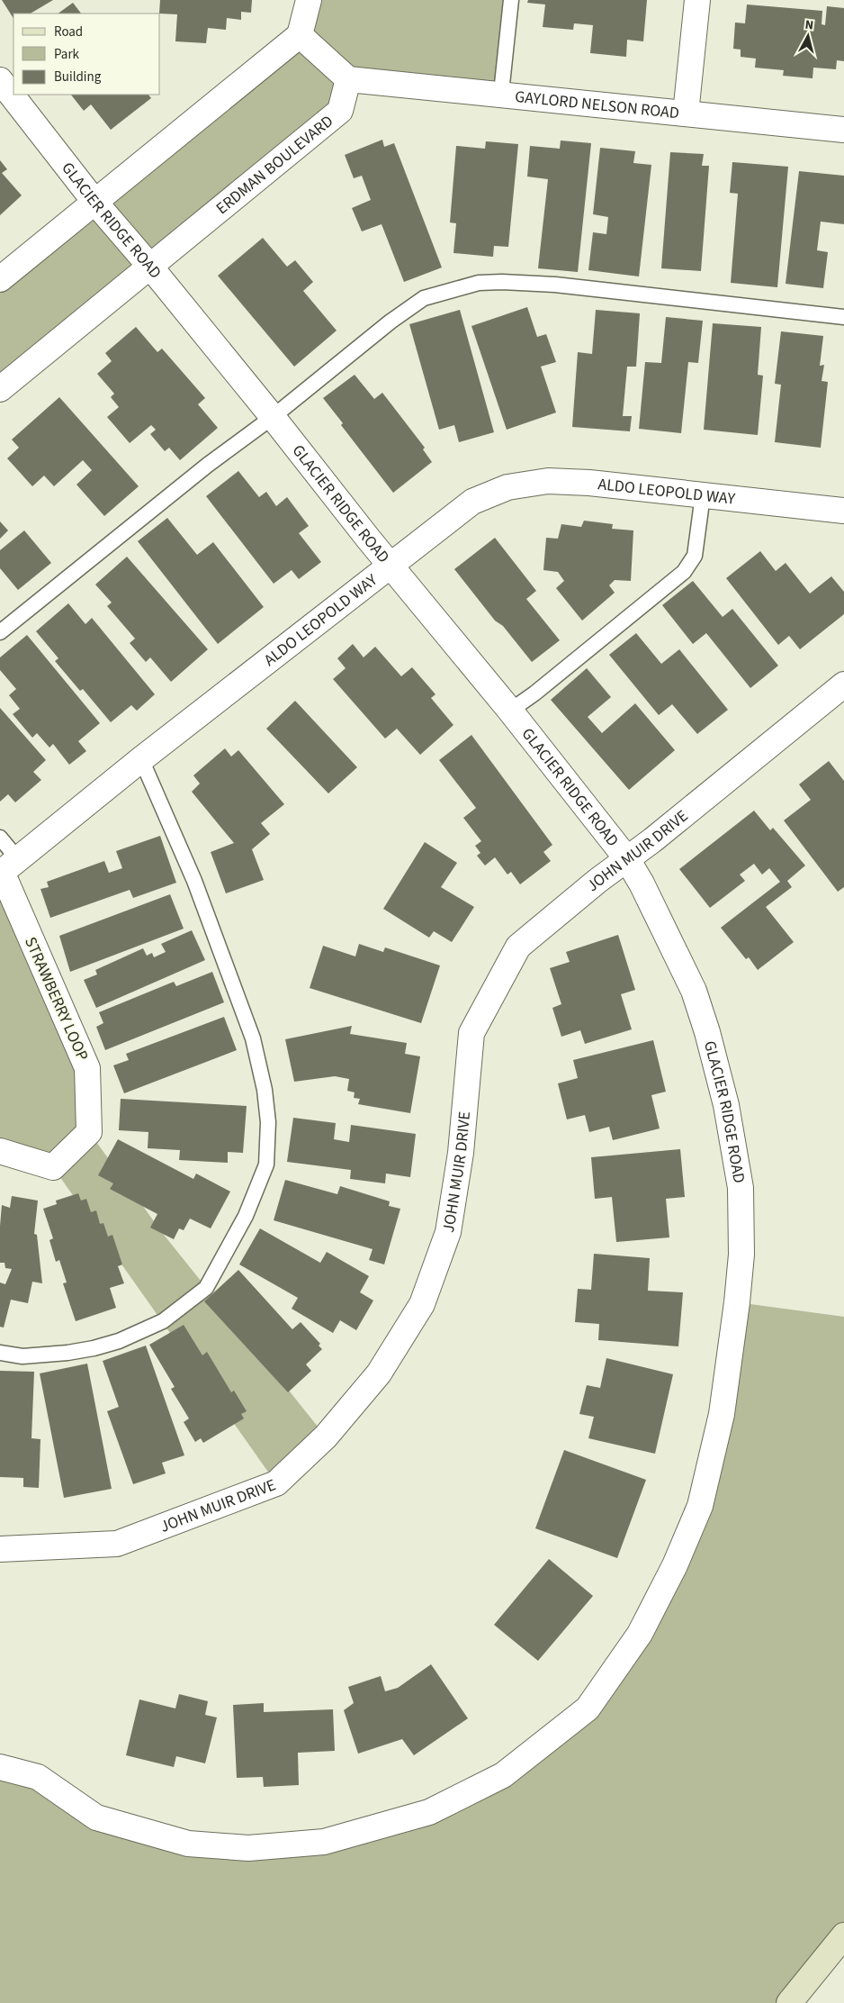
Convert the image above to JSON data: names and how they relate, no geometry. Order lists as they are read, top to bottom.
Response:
{
  "streets": {
    "street": [
      "GAYLORD NELSON ROAD",
      "ERDMAN BOULEVARD",
      "GLACIER RIDGE ROAD",
      "ALDO LEOPOLD WAY",
      "JOHN MUIR DRIVE",
      "STRAWBERRY LOOP"
    ]
  },
  "crossings": [
    ["GAYLORD NELSON ROAD", "ERDMAN BOULEVARD"],
    ["ERDMAN BOULEVARD", "GLACIER RIDGE ROAD"],
    ["GLACIER RIDGE ROAD", "ALDO LEOPOLD WAY"],
    ["GLACIER RIDGE ROAD", "JOHN MUIR DRIVE"],
    ["ALDO LEOPOLD WAY", "STRAWBERRY LOOP"]
  ],
  "legend": ["Road", "Park", "Building"],
  "north": "top"
}
